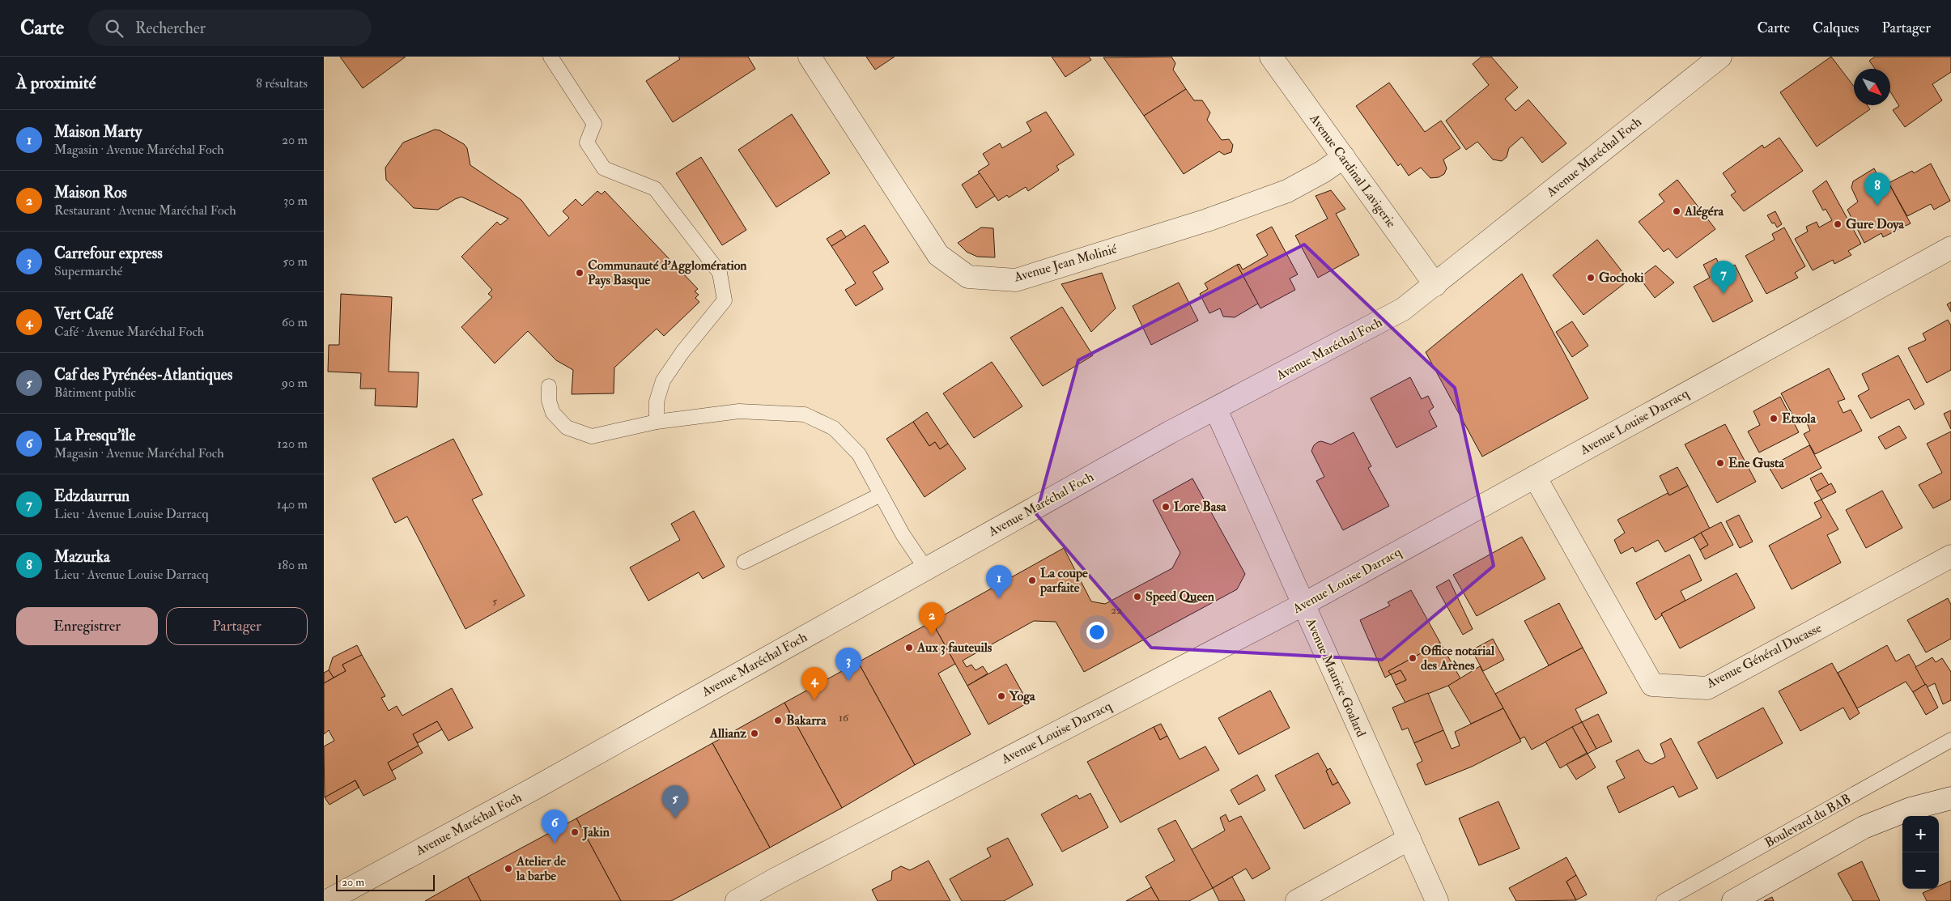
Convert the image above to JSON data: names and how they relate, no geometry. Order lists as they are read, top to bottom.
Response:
{
  "streets": {
    "street": [
      "Avenue Maréchal Foch",
      "Avenue Cardinal Lavigerie",
      "Avenue Jean Molinié",
      "Avenue Louise Darracq",
      "Avenue Général Ducasse",
      "Avenue Maurice Goalard"
    ],
    "lane": ["Boulevard du BAB"]
  },
  "crossings": [
    ["Avenue Maréchal Foch", "Avenue Cardinal Lavigerie"],
    ["Avenue Maréchal Foch", "Avenue Maurice Goalard"],
    ["Avenue Cardinal Lavigerie", "Avenue Jean Molinié"],
    ["Avenue Louise Darracq", "Avenue Général Ducasse"],
    ["Avenue Louise Darracq", "Avenue Maurice Goalard"]
  ],
  "places": [
    "Alégéra",
    "Gure Doya",
    "Communauté d'Agglomération Pays Basque",
    "Gochoki",
    "Etxola",
    "Ene Gusta",
    "Lore Basa",
    "La coupe parfaite",
    "Speed Queen",
    "Aux 3 fauteuils",
    "Office notarial des Arènes",
    "Yoga",
    "Bakarra",
    "Allianz",
    "Jakin",
    "Atelier de la barbe"
  ],
  "house_numbers": ["5", "22", "16"],
  "scale_bar": "20 m",
  "north": "bottom right",
  "page": {
    "header": "Carte",
    "search": "Rechercher",
    "nav": ["Carte", "Calques", "Partager"],
    "heading": ["À proximité", "8 résultats"],
    "list": [
      {
        "mark": "1",
        "name": "Maison Marty",
        "note": "Magasin · Avenue Maréchal Foch",
        "value": "20 m"
      },
      {
        "mark": "2",
        "name": "Maison Ros",
        "note": "Restaurant · Avenue Maréchal Foch",
        "value": "30 m"
      },
      {
        "mark": "3",
        "name": "Carrefour express",
        "note": "Supermarché",
        "value": "50 m"
      },
      {
        "mark": "4",
        "name": "Vert Café",
        "note": "Café · Avenue Maréchal Foch",
        "value": "60 m"
      },
      {
        "mark": "5",
        "name": "Caf des Pyrénées-Atlantiques",
        "note": "Bâtiment public",
        "value": "90 m"
      },
      {
        "mark": "6",
        "name": "La Presqu'île",
        "note": "Magasin · Avenue Maréchal Foch",
        "value": "120 m"
      },
      {
        "mark": "7",
        "name": "Edzdaurrun",
        "note": "Lieu · Avenue Louise Darracq",
        "value": "140 m"
      },
      {
        "mark": "8",
        "name": "Mazurka",
        "note": "Lieu · Avenue Louise Darracq",
        "value": "180 m"
      }
    ],
    "pins": [
      "8",
      "7",
      "1",
      "2",
      "3",
      "4",
      "5",
      "6"
    ],
    "buttons": ["Enregistrer", "Partager"],
    "map_buttons": ["+", "−"],
    "scale": "20 m"
  }
}
